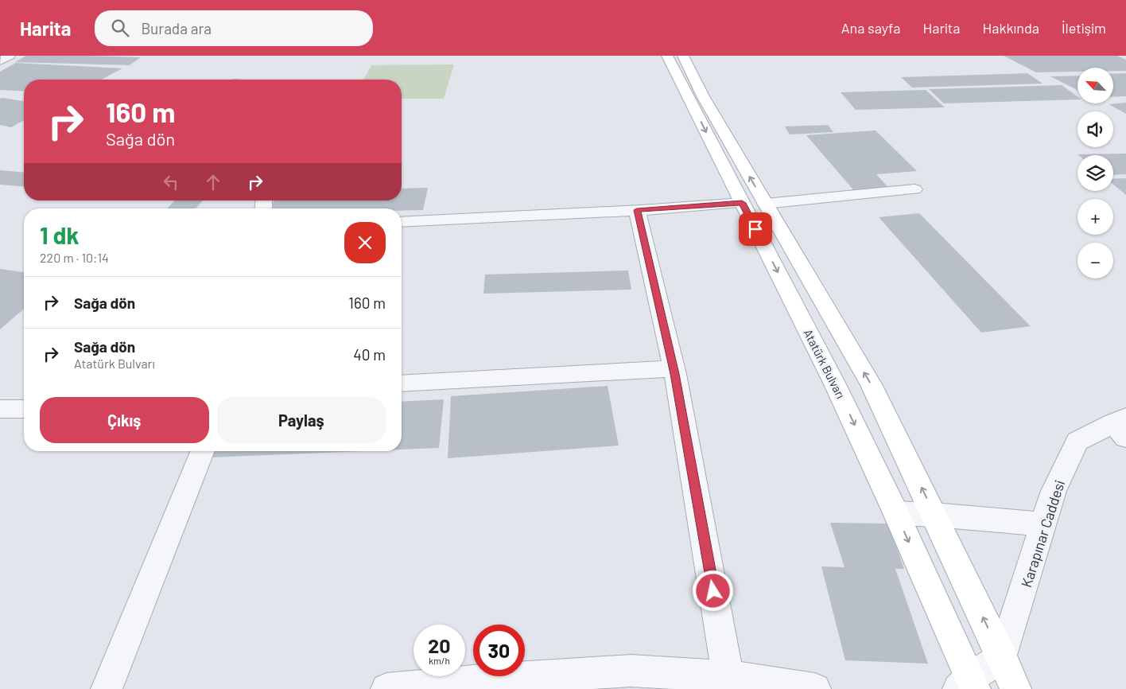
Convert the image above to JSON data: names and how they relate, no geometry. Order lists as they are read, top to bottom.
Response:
{
  "streets": {
    "main road": ["Atatürk Bulvarı"],
    "street": ["Karapınar Caddesi"]
  },
  "north": "top left",
  "page": {
    "header": "Harita",
    "search": "Burada ara",
    "nav": [
      "Ana sayfa",
      "Harita",
      "Hakkında",
      "İletişim"
    ],
    "map_buttons": ["+", "−"],
    "turn": ["160 m", "Sağa dön"],
    "heading": ["1 dk", "220 m · 10:14"],
    "list": [
      {
        "name": "Sağa dön",
        "value": "160 m"
      },
      {
        "name": "Sağa dön",
        "note": "Atatürk Bulvarı",
        "value": "40 m"
      }
    ],
    "buttons": ["Çıkış", "Paylaş"],
    "speed": "20 km/h",
    "limit": "30"
  }
}
